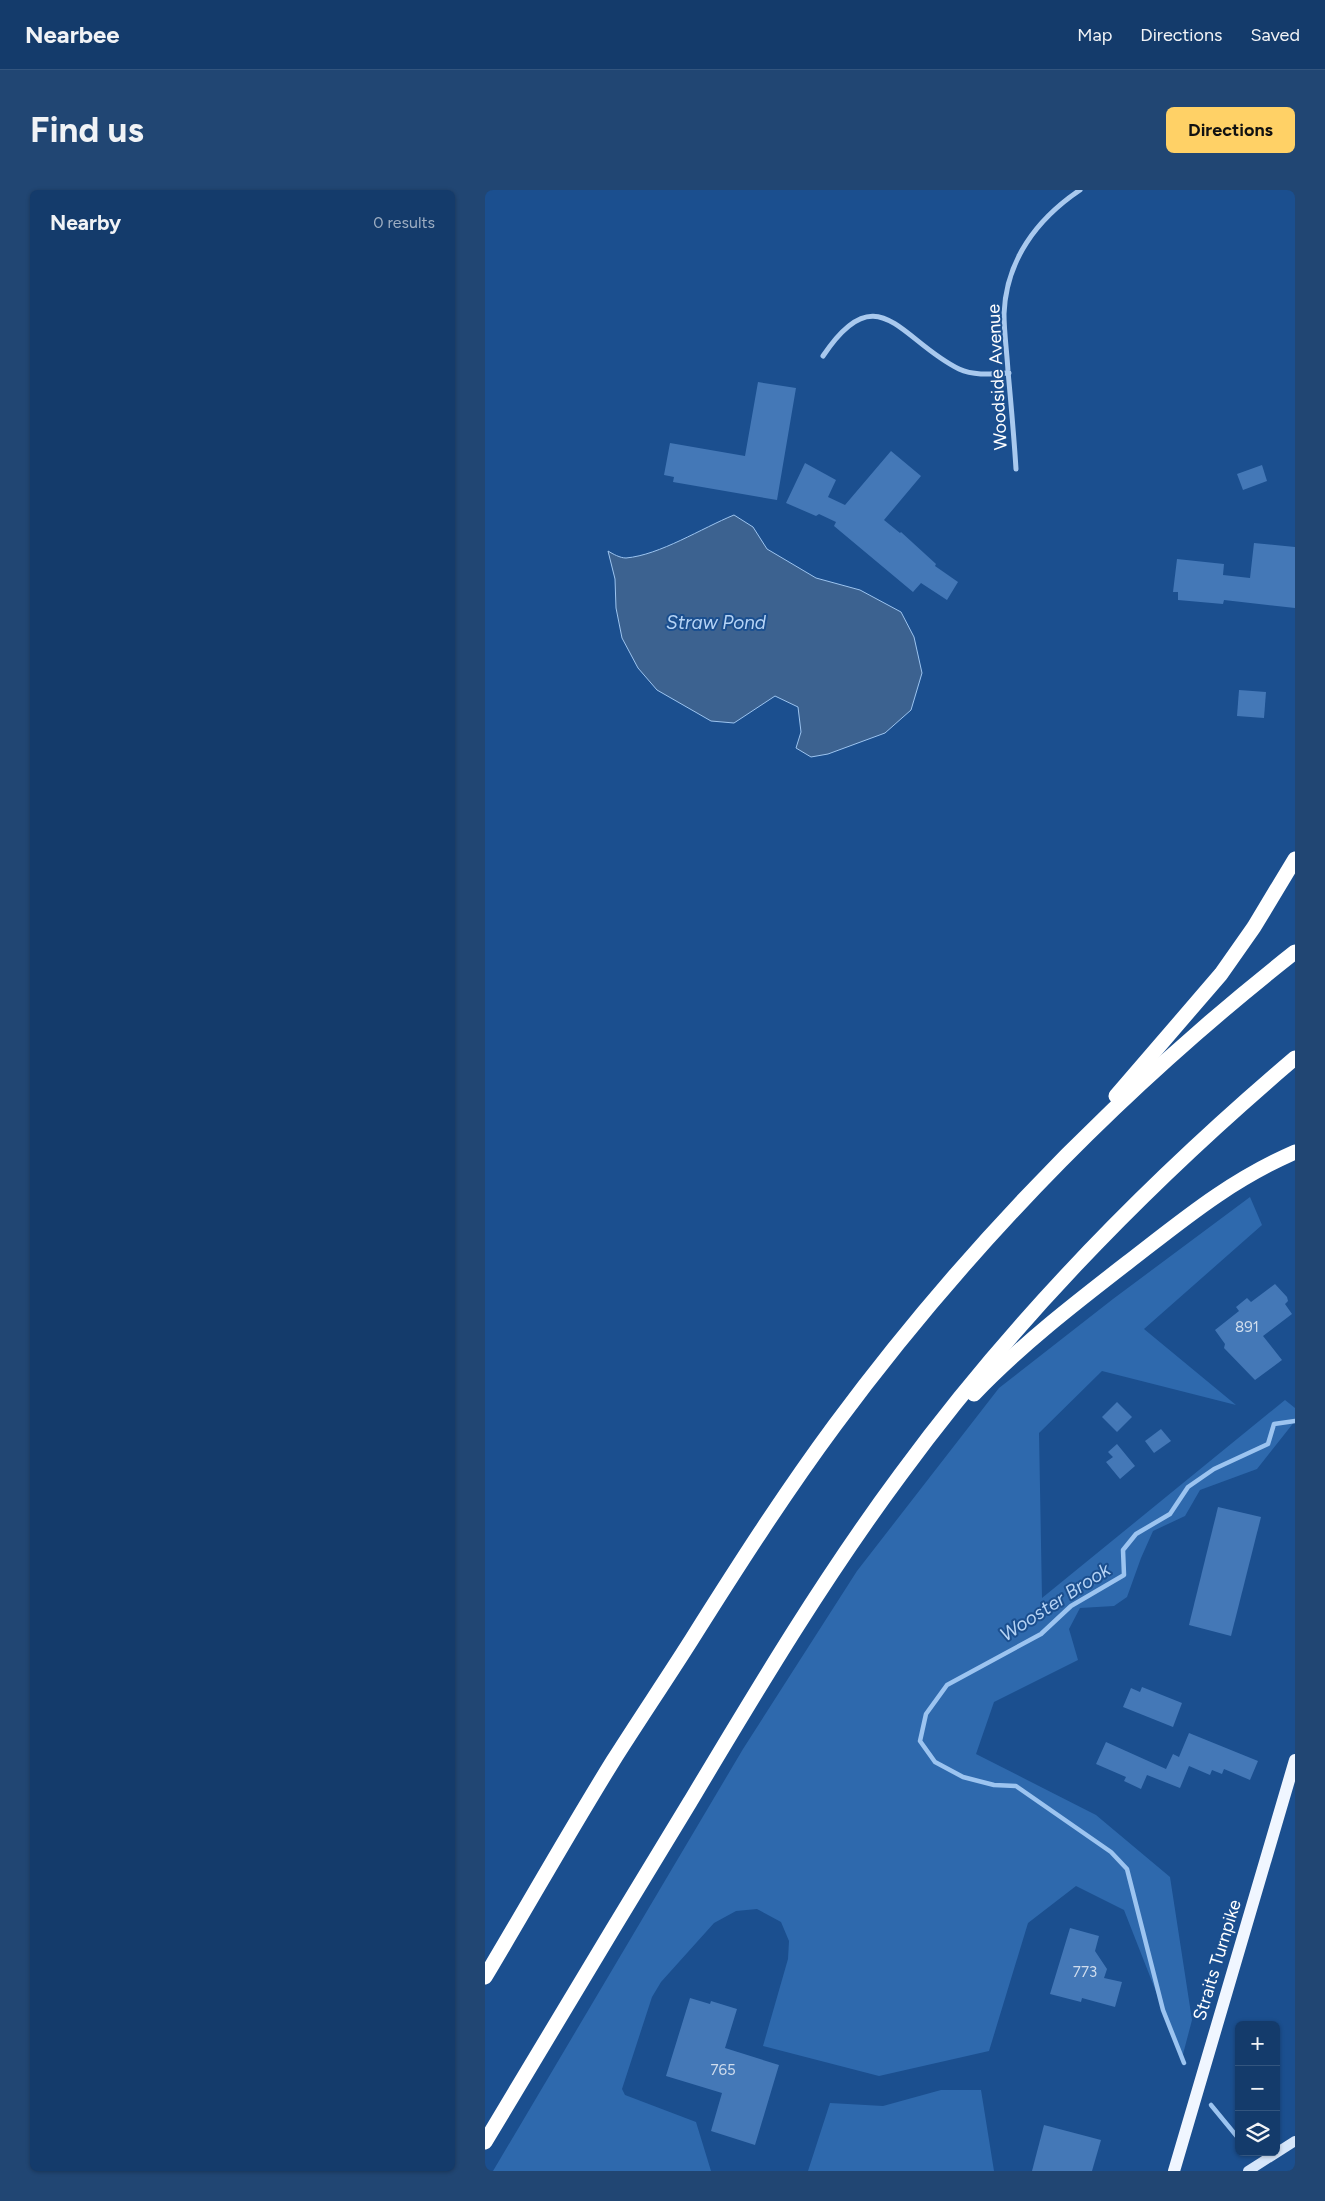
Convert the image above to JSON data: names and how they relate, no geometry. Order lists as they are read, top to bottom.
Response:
{
  "streets": {
    "main road": ["Straits Turnpike"],
    "street": ["Woodside Avenue"]
  },
  "water": ["Straw Pond", "Wooster Brook"],
  "house_numbers": ["891", "773", "765"],
  "page": {
    "header": "Nearbee",
    "nav": ["Map", "Directions", "Saved"],
    "buttons": "Directions",
    "title": "Find us",
    "heading": ["Nearby", "0 results"],
    "map_buttons": ["+", "−"]
  }
}
